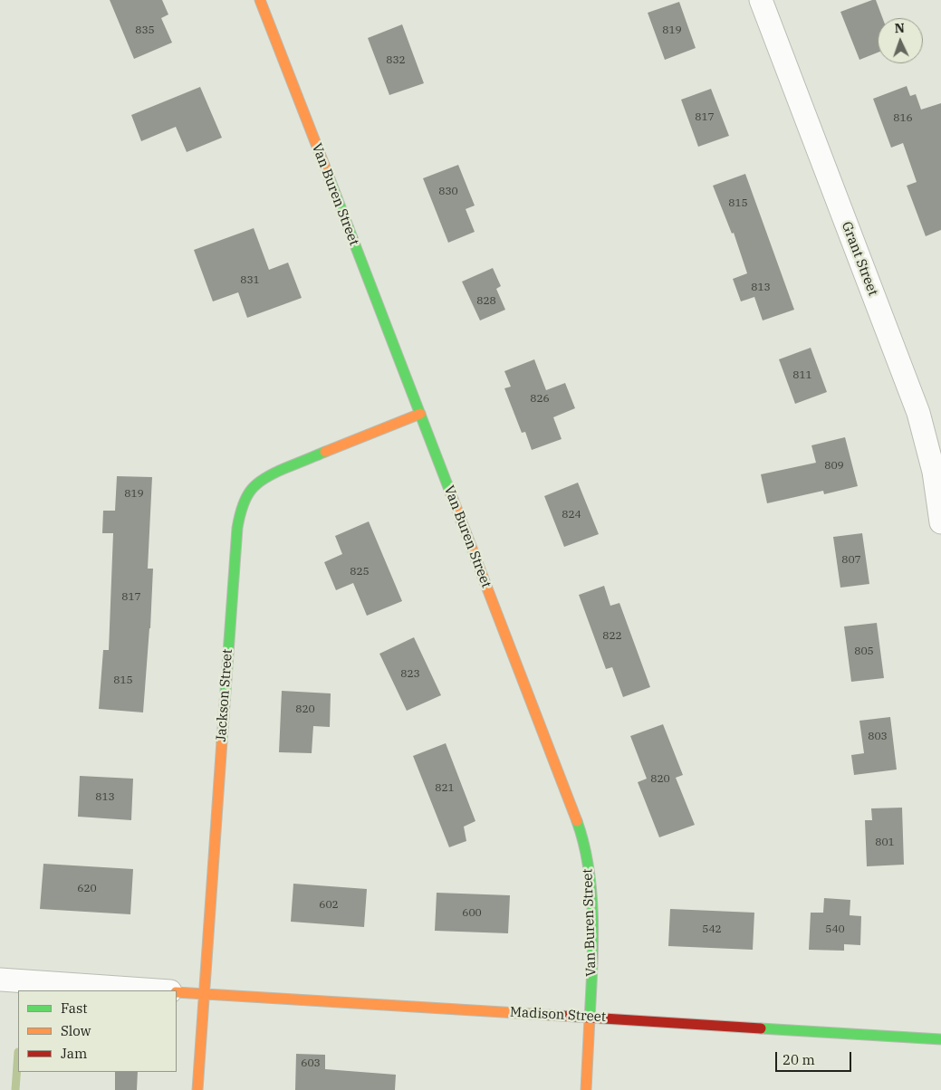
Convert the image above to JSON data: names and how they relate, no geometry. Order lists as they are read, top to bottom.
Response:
{
  "streets": {
    "street": [
      "Van Buren Street",
      "Grant Street",
      "Jackson Street",
      "Madison Street"
    ]
  },
  "crossings": [
    ["Van Buren Street", "Jackson Street"],
    ["Van Buren Street", "Madison Street"],
    ["Jackson Street", "Madison Street"]
  ],
  "house_numbers": [
    "835",
    "819",
    "832",
    "817",
    "816",
    "830",
    "815",
    "831",
    "813",
    "828",
    "811",
    "826",
    "809",
    "819",
    "824",
    "807",
    "825",
    "817",
    "822",
    "805",
    "823",
    "815",
    "820",
    "803",
    "820",
    "821",
    "813",
    "801",
    "620",
    "602",
    "600",
    "542",
    "540",
    "603"
  ],
  "legend": ["Fast", "Slow", "Jam"],
  "scale_bar": "20 m",
  "north": "top"
}
